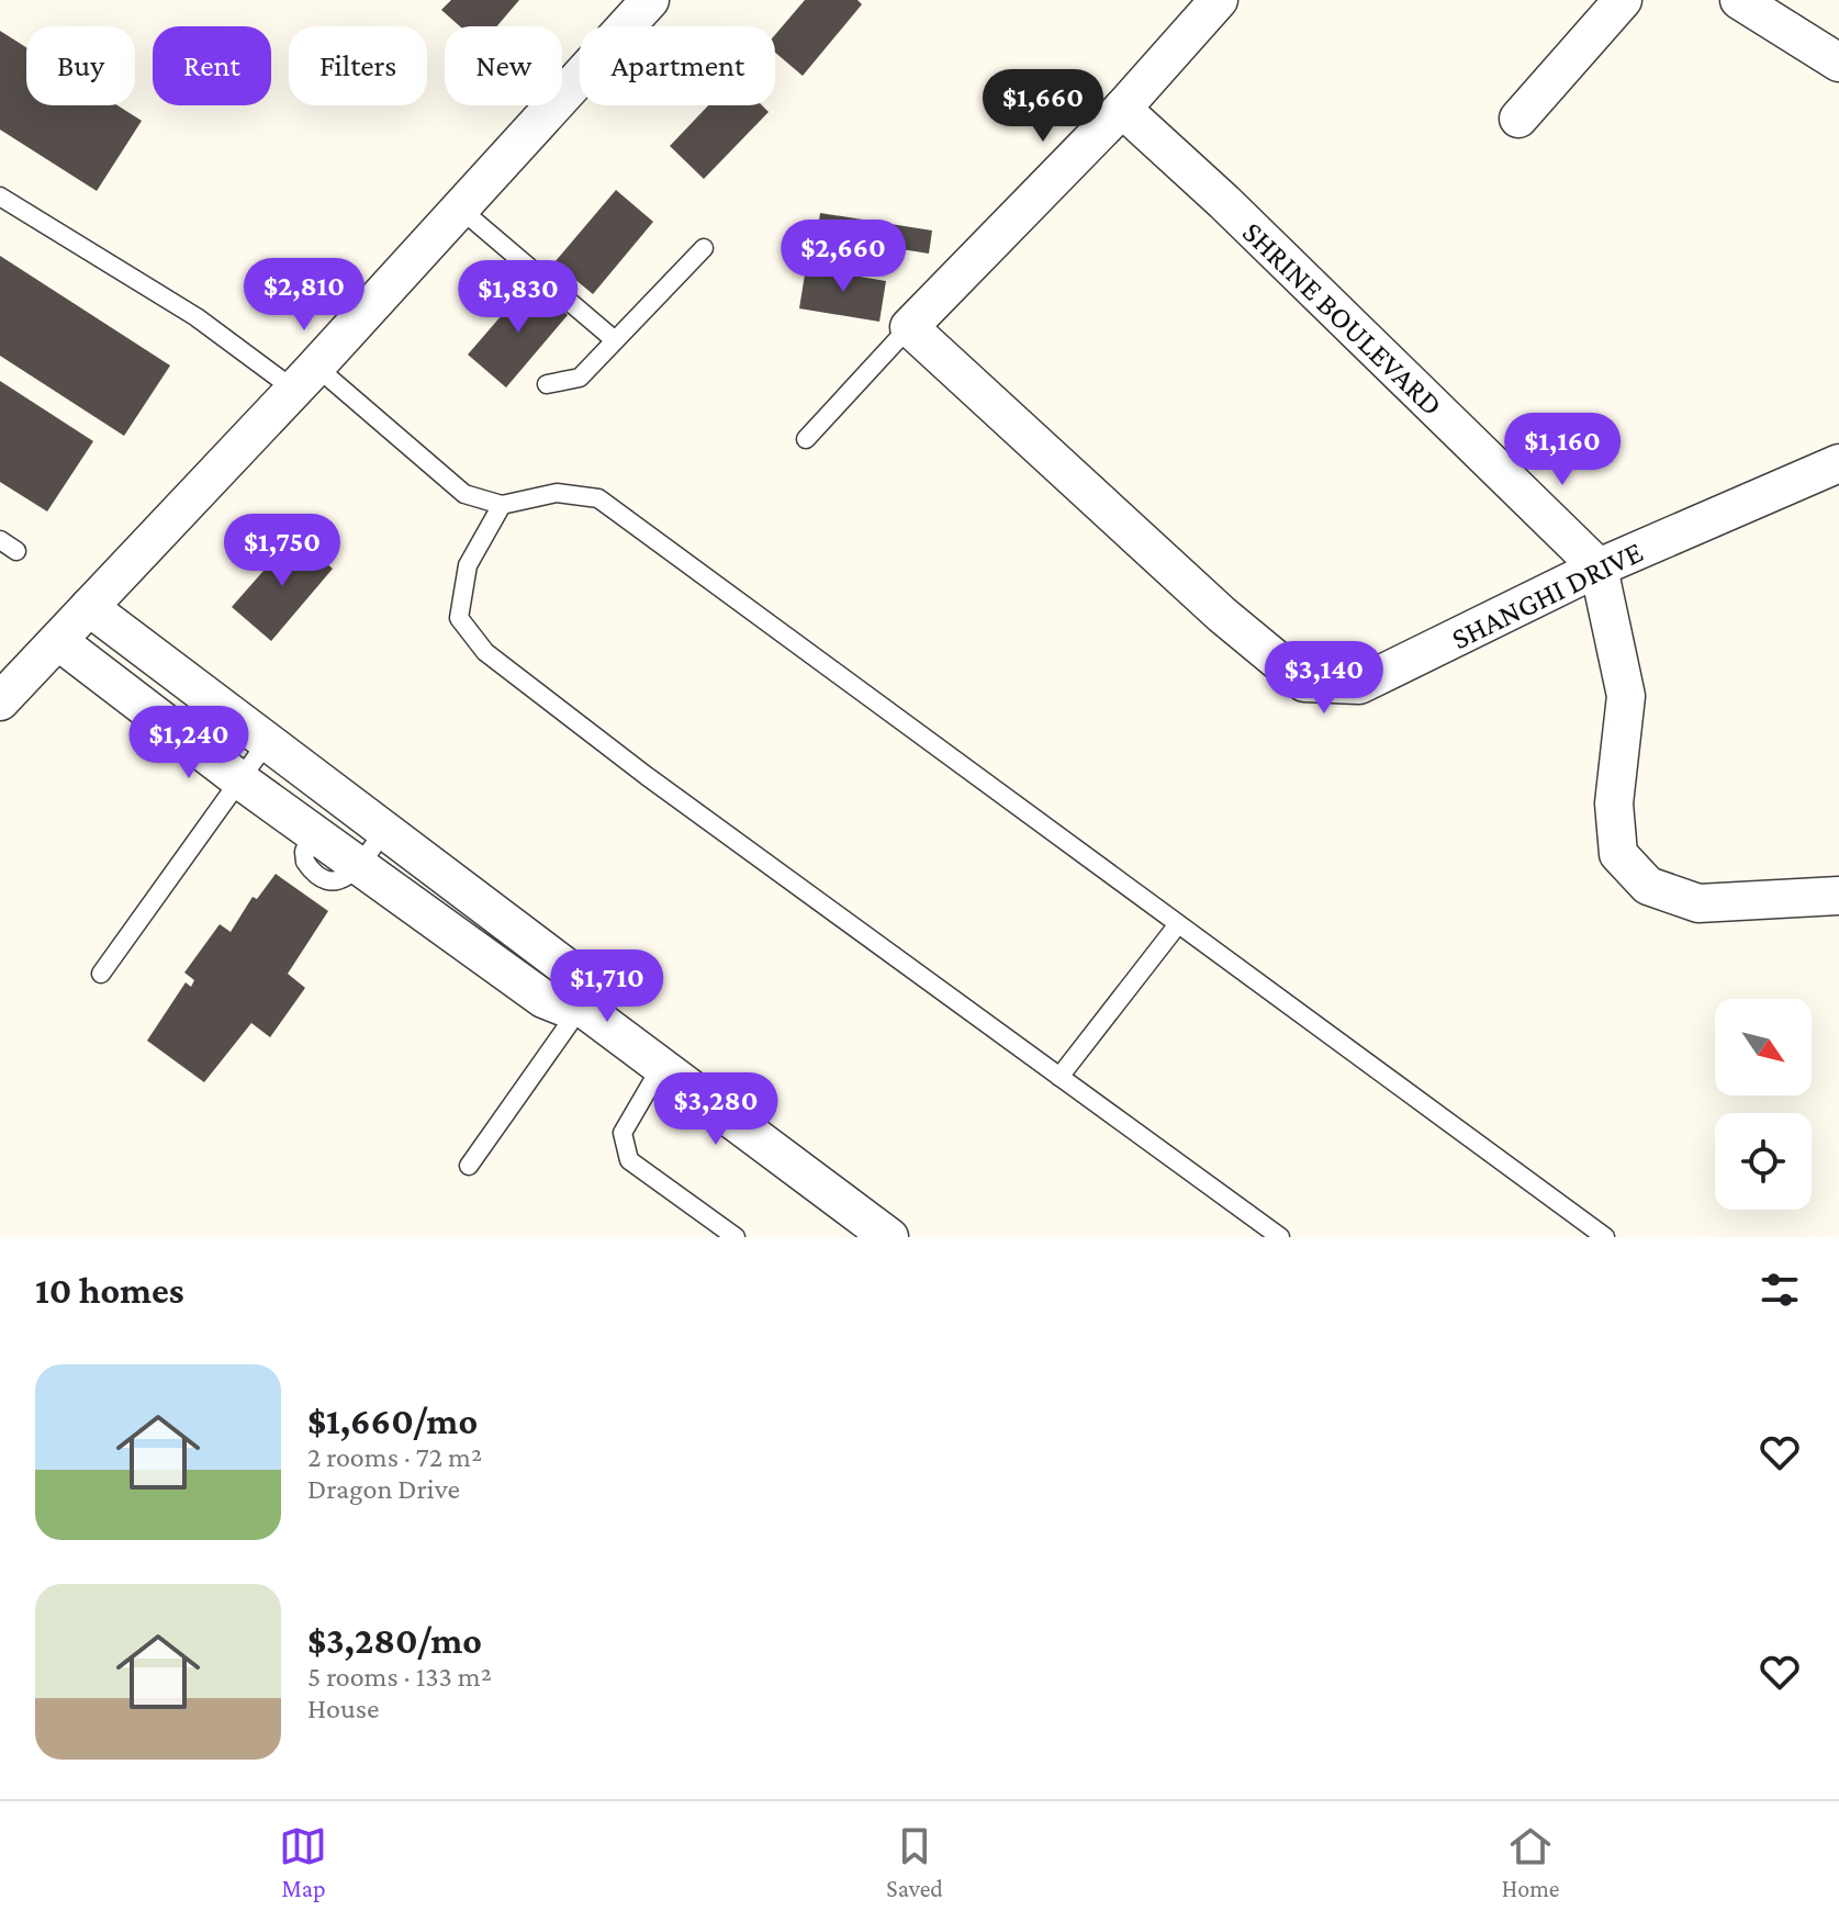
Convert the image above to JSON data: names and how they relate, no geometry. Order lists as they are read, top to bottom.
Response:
{
  "streets": {
    "street": ["SHRINE BOULEVARD", "SHANGHI DRIVE"]
  },
  "crossings": [
    ["SHRINE BOULEVARD", "SHANGHI DRIVE"]
  ],
  "north": "bottom right",
  "page": {
    "chip": [
      "Buy",
      "Rent",
      "Filters",
      "New",
      "Apartment"
    ],
    "price": [
      "$1,660",
      "$2,660",
      "$2,810",
      "$1,830",
      "$1,160",
      "$1,750",
      "$3,140",
      "$1,240",
      "$1,710",
      "$3,280"
    ],
    "heading": "10 homes",
    "list": [
      {
        "name": "$1,660/mo",
        "note": "2 rooms · 72 m² · Dragon Drive"
      },
      {
        "name": "$3,280/mo",
        "note": "5 rooms · 133 m² · House"
      }
    ],
    "tabs": ["Map", "Saved", "Home"]
  }
}
